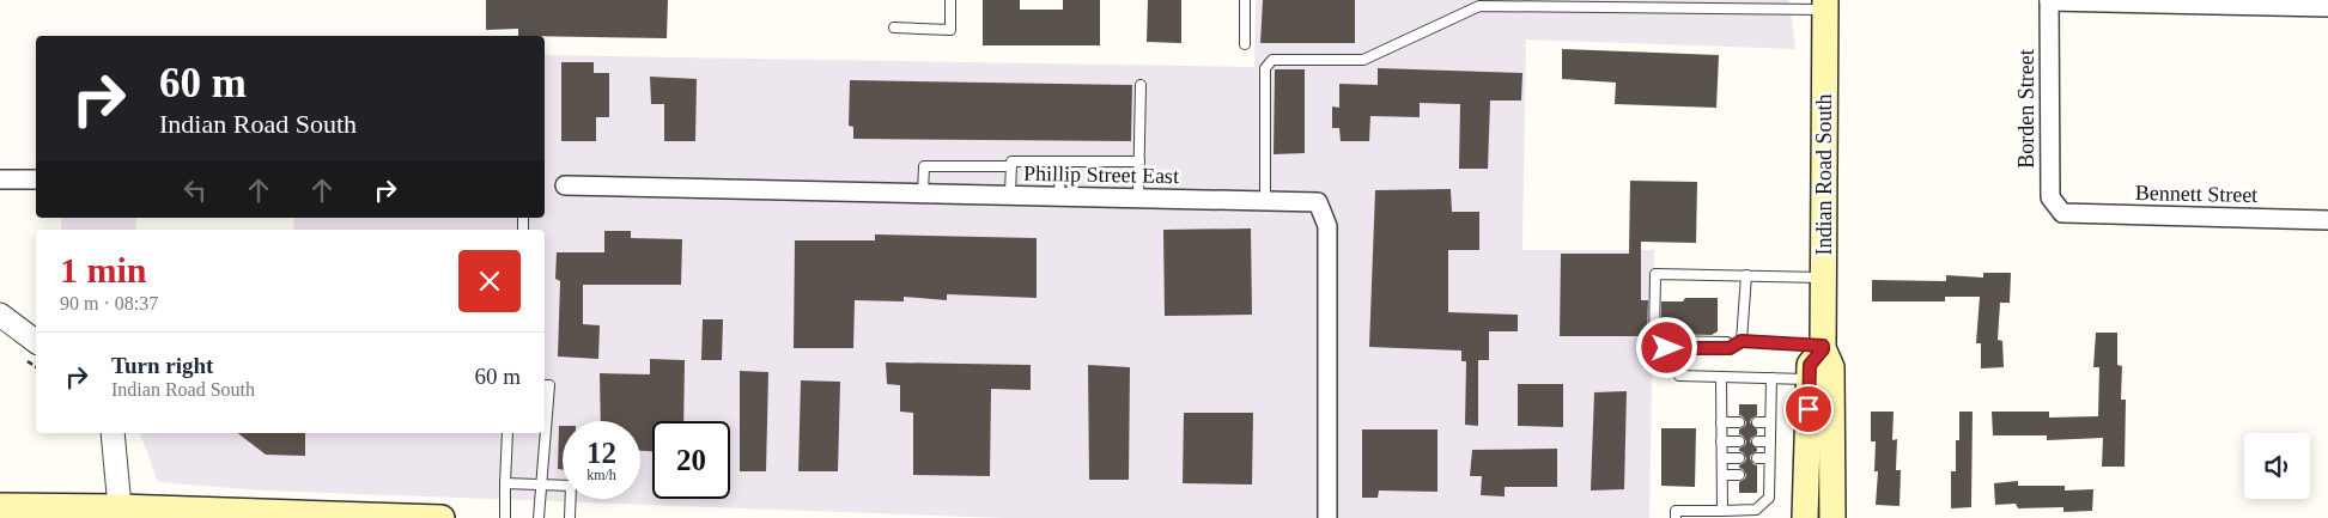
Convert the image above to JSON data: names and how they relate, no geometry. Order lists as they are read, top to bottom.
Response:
{
  "streets": {
    "main road": ["Indian Road South"],
    "street": ["Borden Street", "Phillip Street East", "Bennett Street"]
  },
  "crossings": [
    ["Borden Street", "Bennett Street"]
  ],
  "page": {
    "turn": ["60 m", "Indian Road South"],
    "heading": ["1 min", "90 m · 08:37"],
    "list": [
      {
        "name": "Turn right",
        "note": "Indian Road South",
        "value": "60 m"
      }
    ],
    "speed": "12 km/h",
    "limit": "20"
  }
}
